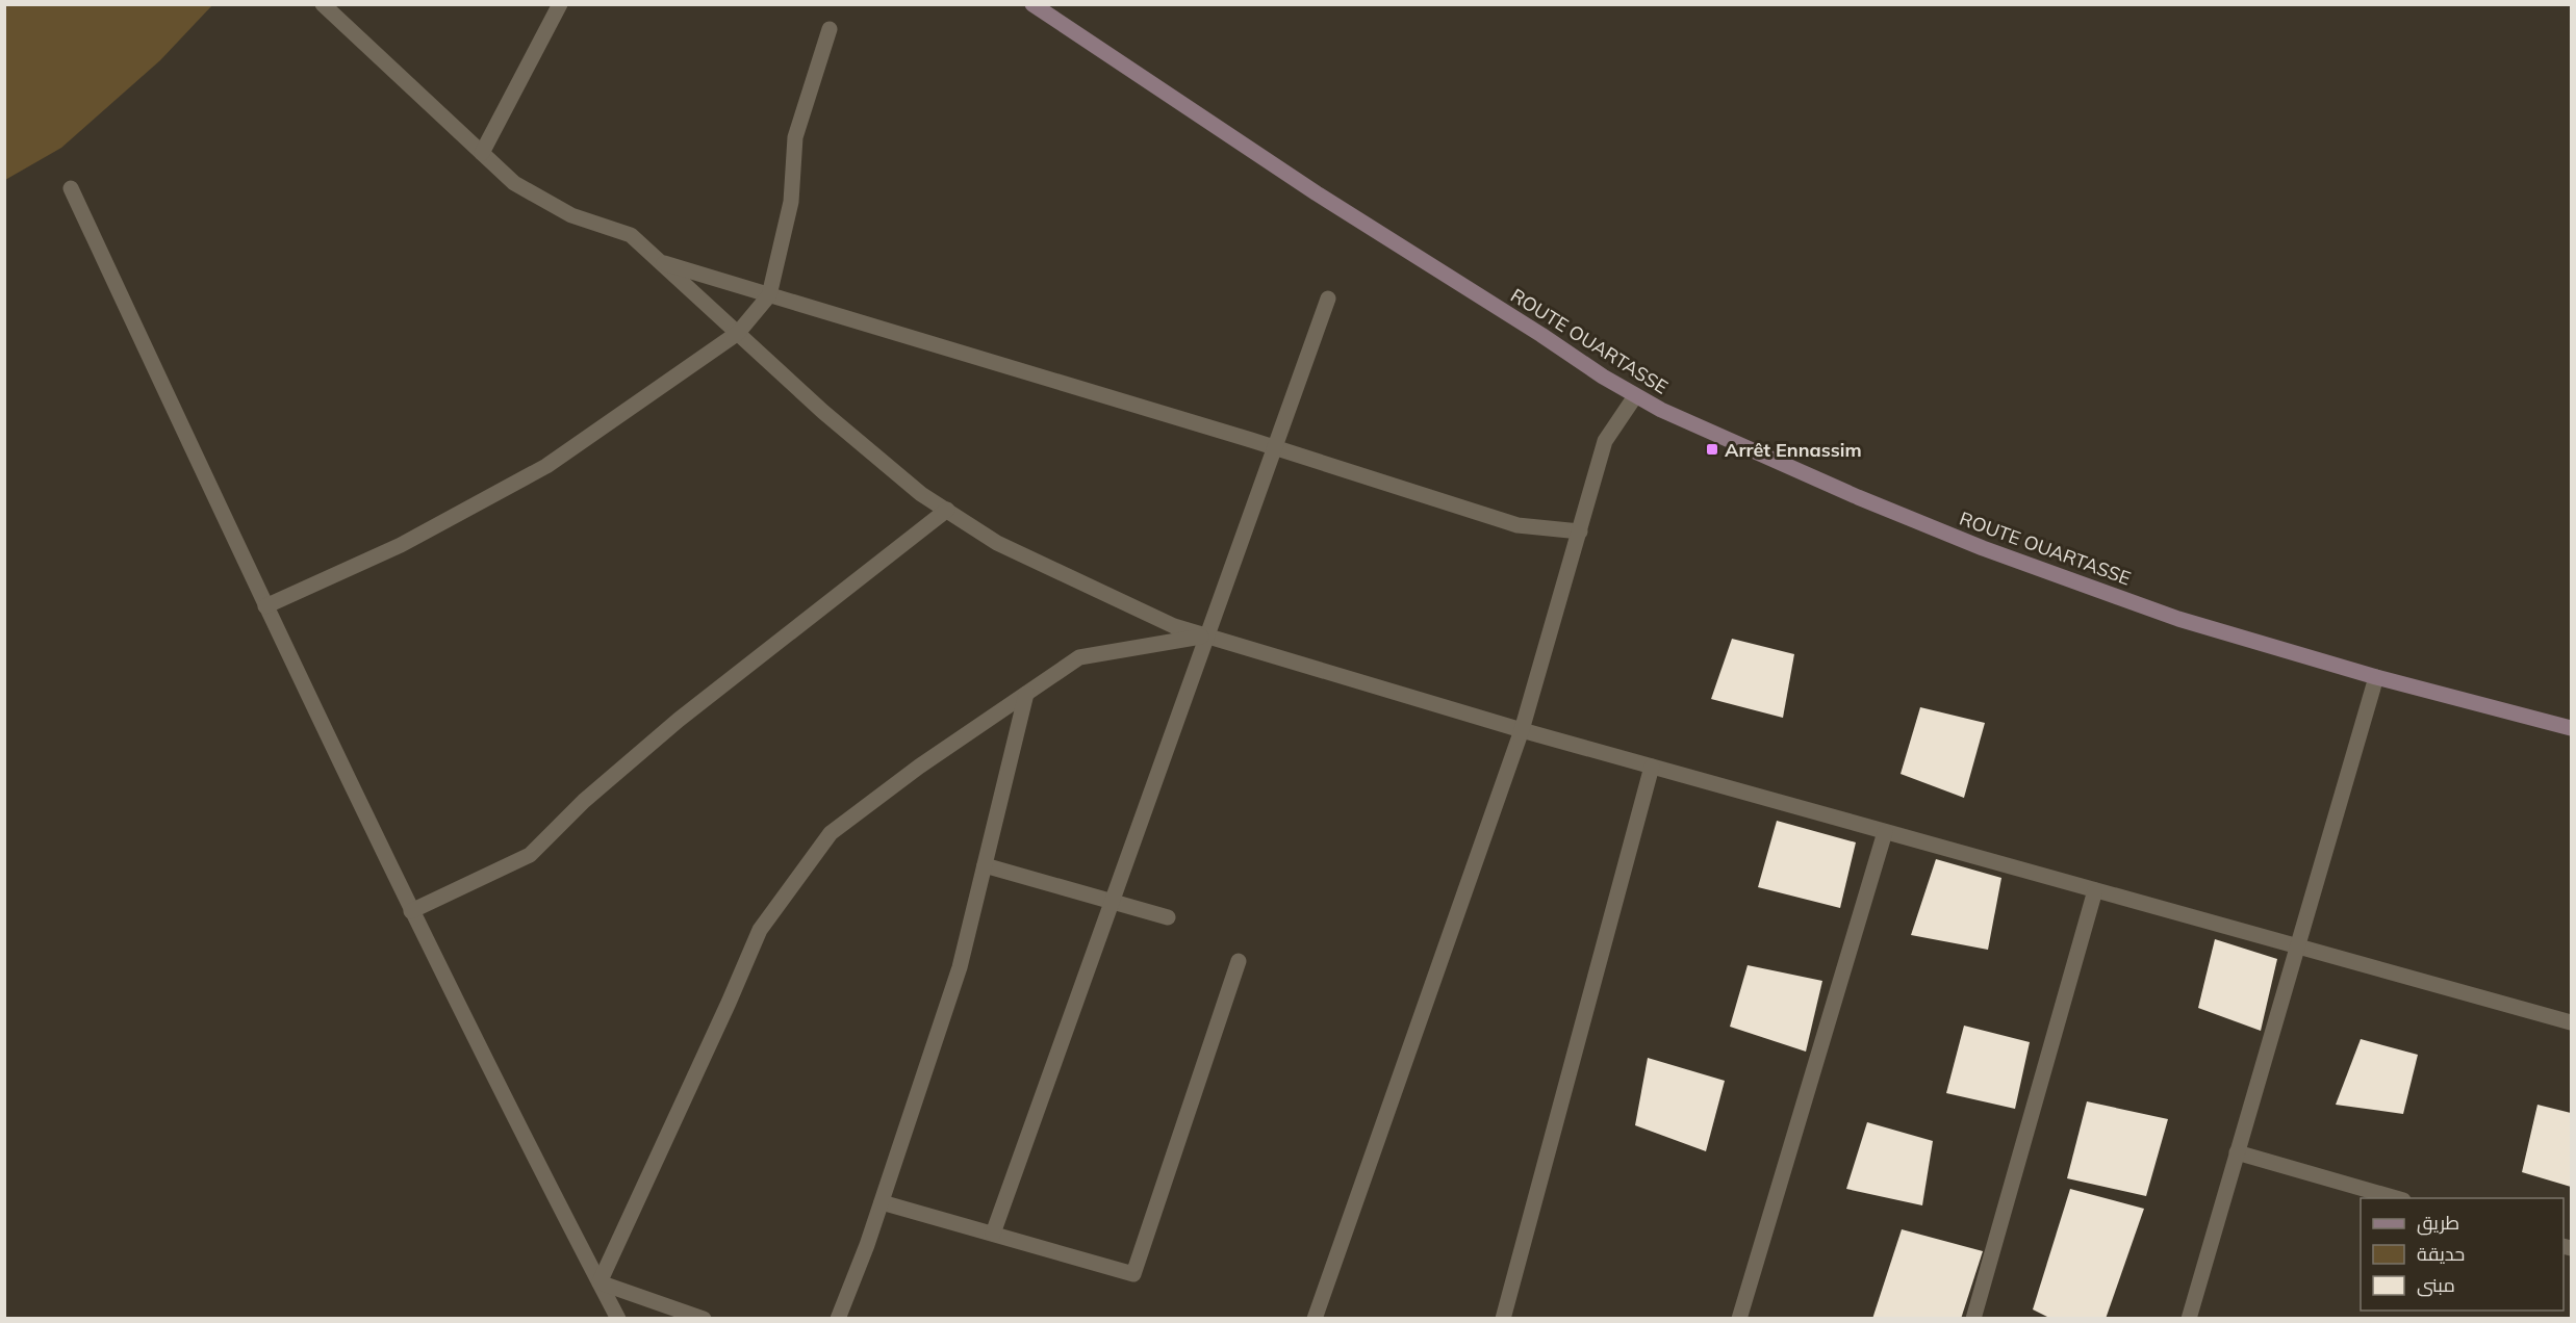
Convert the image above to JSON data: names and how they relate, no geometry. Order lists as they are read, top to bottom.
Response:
{
  "streets": {
    "street": ["ROUTE OUARTASSE"]
  },
  "places": {
    "transit": ["Arrêt Ennassim"]
  },
  "legend": ["طريق", "حديقة", "مبنى"]
}
